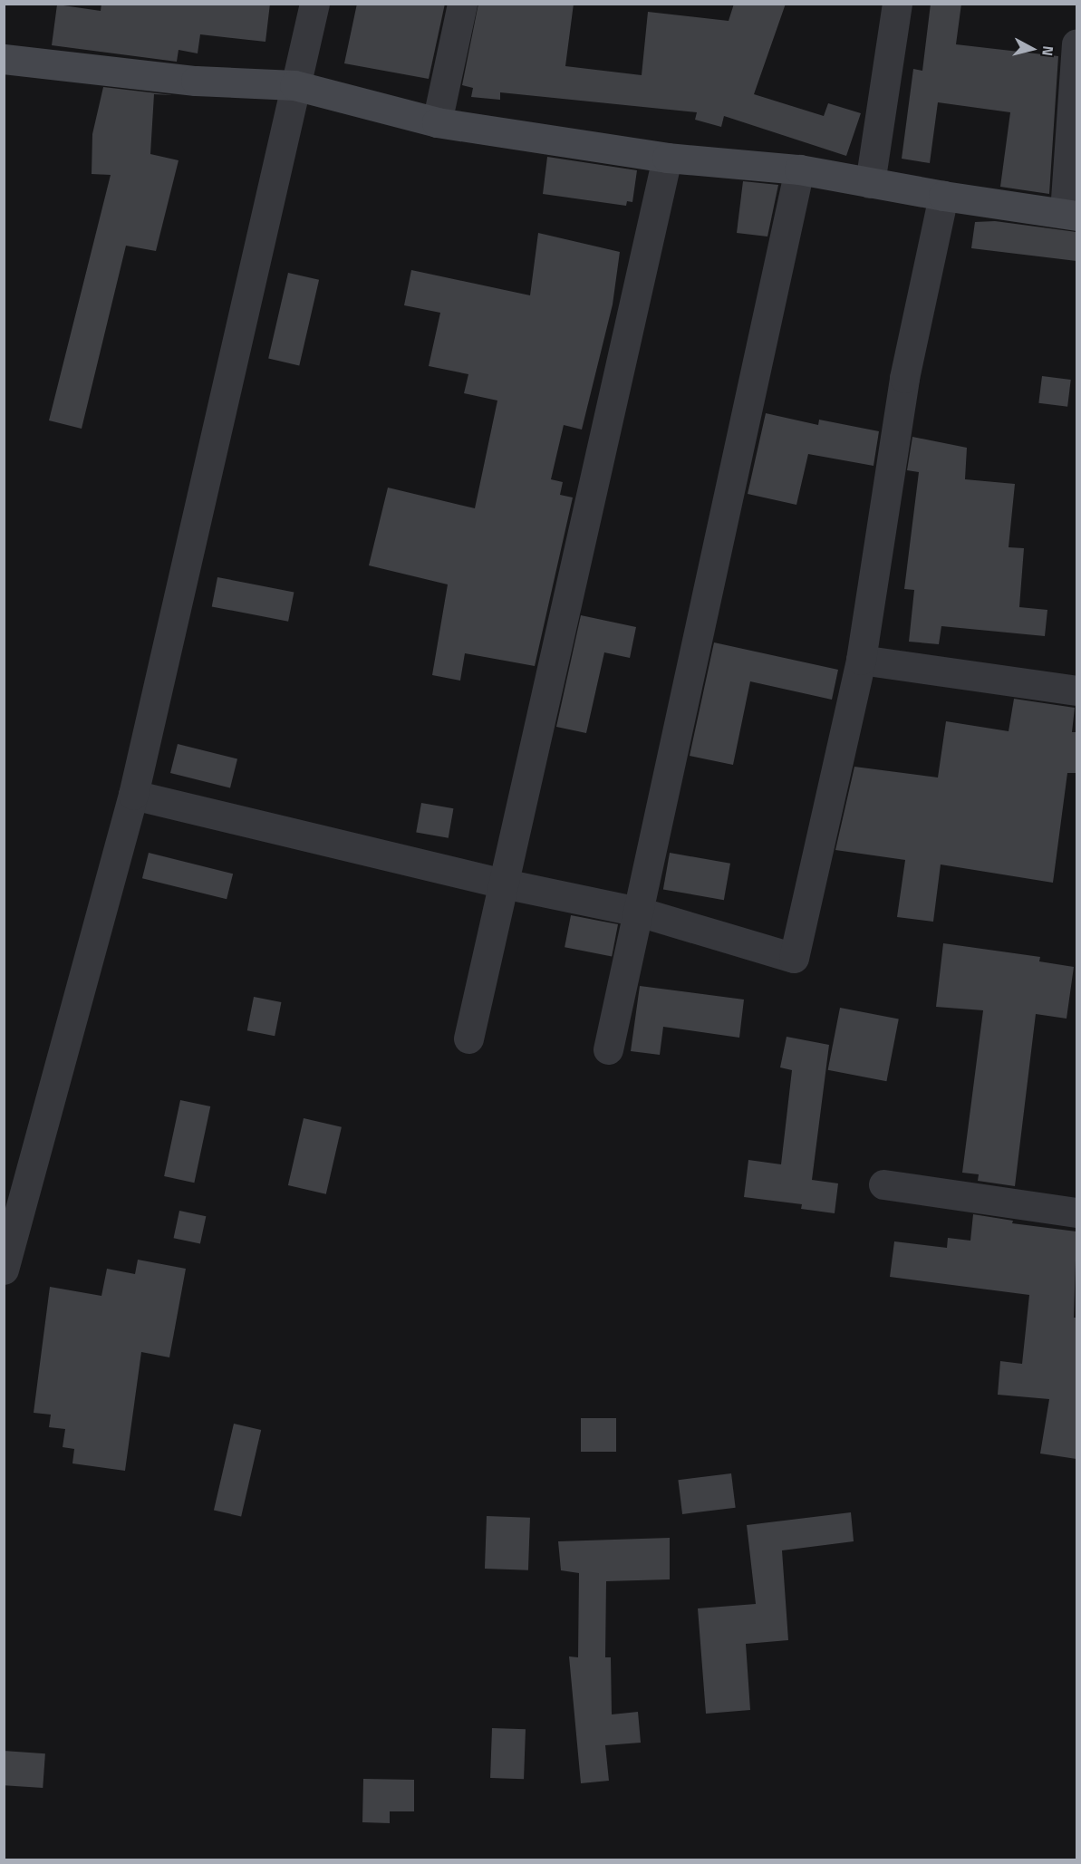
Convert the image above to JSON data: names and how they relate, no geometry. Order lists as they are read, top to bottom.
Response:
{
  "north": "right"
}
